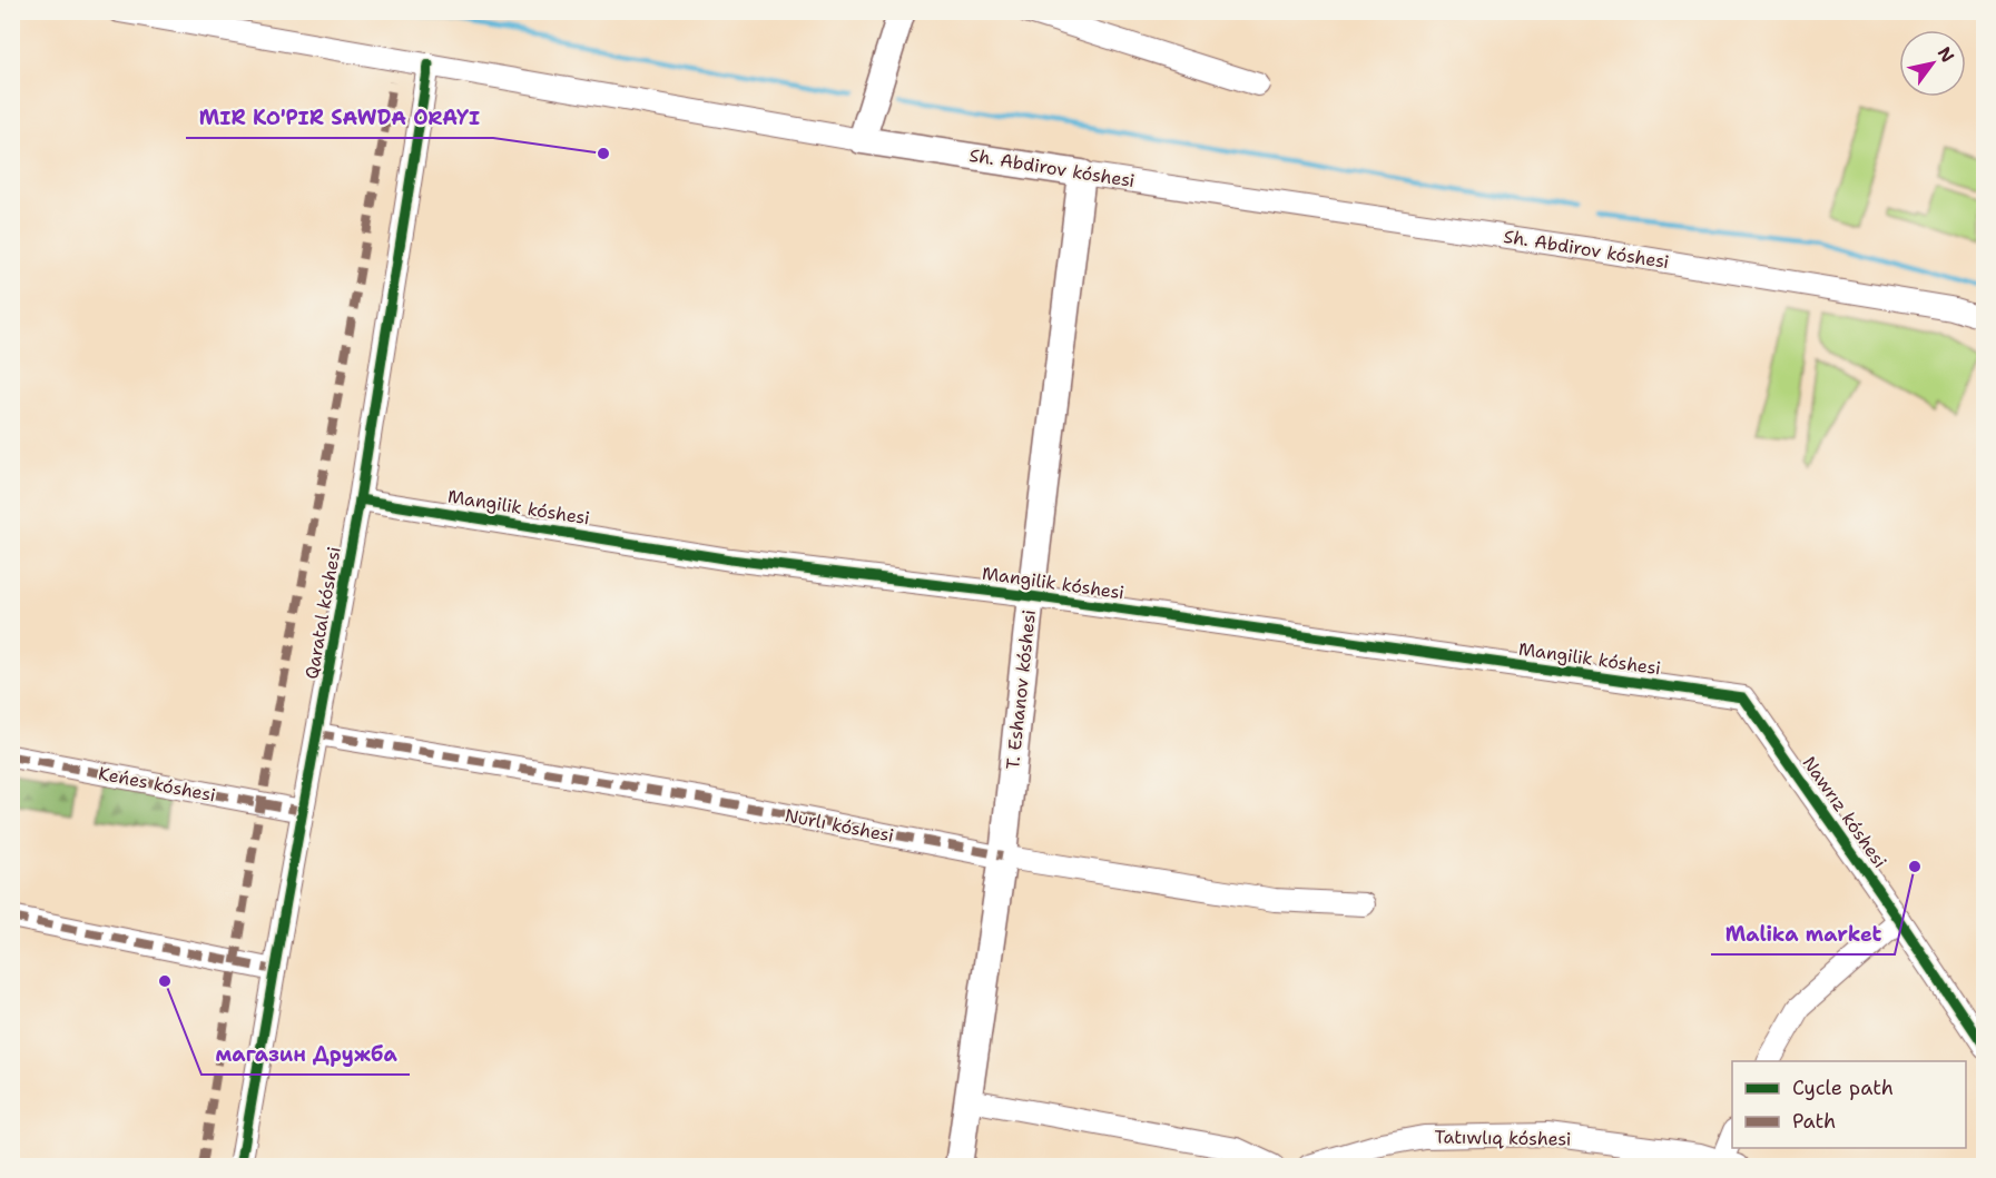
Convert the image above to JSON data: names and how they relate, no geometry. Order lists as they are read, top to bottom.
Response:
{
  "streets": {
    "main road": ["Sh. Abdirov kóshesi", "T. Eshanov kóshesi"],
    "street": [
      "Mangilik kóshesi",
      "Qaratal kóshesi",
      "Keńes kóshesi",
      "Nawrız kóshesi",
      "Nurlı kóshesi",
      "Tatıwlıq kóshesi"
    ]
  },
  "crossings": [
    ["Sh. Abdirov kóshesi", "Qaratal kóshesi"],
    ["Sh. Abdirov kóshesi", "T. Eshanov kóshesi"],
    ["Mangilik kóshesi", "Qaratal kóshesi"],
    ["Mangilik kóshesi", "T. Eshanov kóshesi"],
    ["Mangilik kóshesi", "Nawrız kóshesi"],
    ["Qaratal kóshesi", "Keńes kóshesi"],
    ["Qaratal kóshesi", "Nurlı kóshesi"],
    ["T. Eshanov kóshesi", "Nurlı kóshesi"]
  ],
  "places": ["MIR KO'PIR SAWDA ORAYI", "Malika market", "магазин Дружба"],
  "legend": ["Cycle path", "Path"],
  "north": "top right"
}
